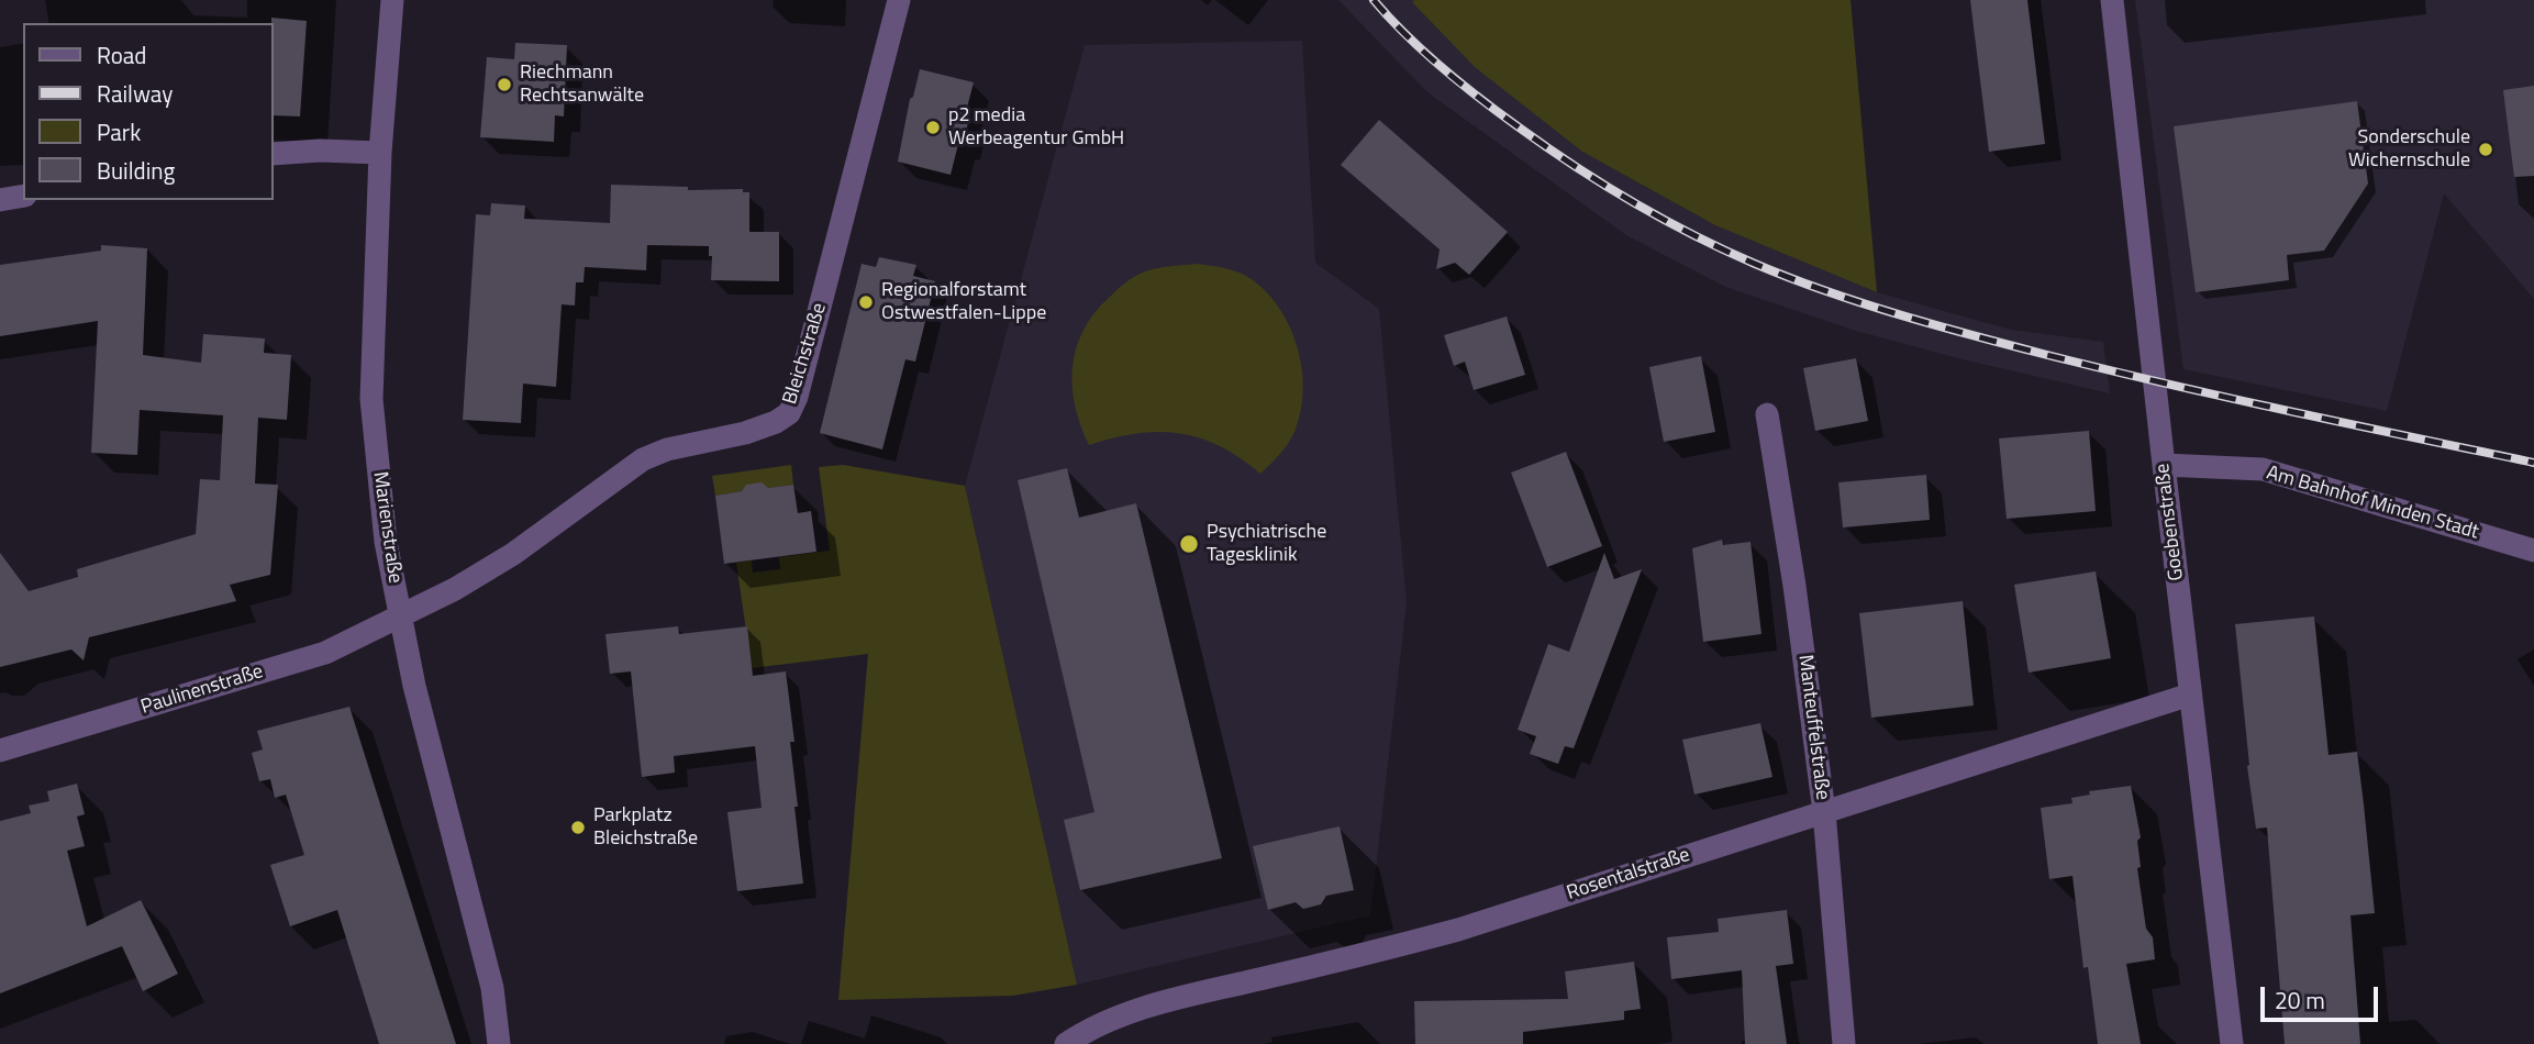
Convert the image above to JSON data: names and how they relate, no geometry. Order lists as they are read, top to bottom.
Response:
{
  "streets": {
    "street": [
      "Bleichstraße",
      "Am Bahnhof Minden Stadt",
      "Goebenstraße",
      "Marienstraße",
      "Paulinenstraße",
      "Manteuffelstraße",
      "Rosentalstraße"
    ]
  },
  "crossings": [
    ["Bleichstraße", "Marienstraße"],
    ["Bleichstraße", "Paulinenstraße"],
    ["Am Bahnhof Minden Stadt", "Goebenstraße"],
    ["Goebenstraße", "Rosentalstraße"],
    ["Marienstraße", "Paulinenstraße"],
    ["Manteuffelstraße", "Rosentalstraße"]
  ],
  "places": [
    "Riechmann Rechtsanwälte",
    "p2 media Werbeagentur GmbH",
    "Sonderschule Wichernschule",
    "Regionalforstamt Ostwestfalen-Lippe",
    "Psychiatrische Tagesklinik",
    "Parkplatz Bleichstraße"
  ],
  "legend": [
    "Road",
    "Railway",
    "Park",
    "Building"
  ],
  "scale_bar": "20 m"
}
